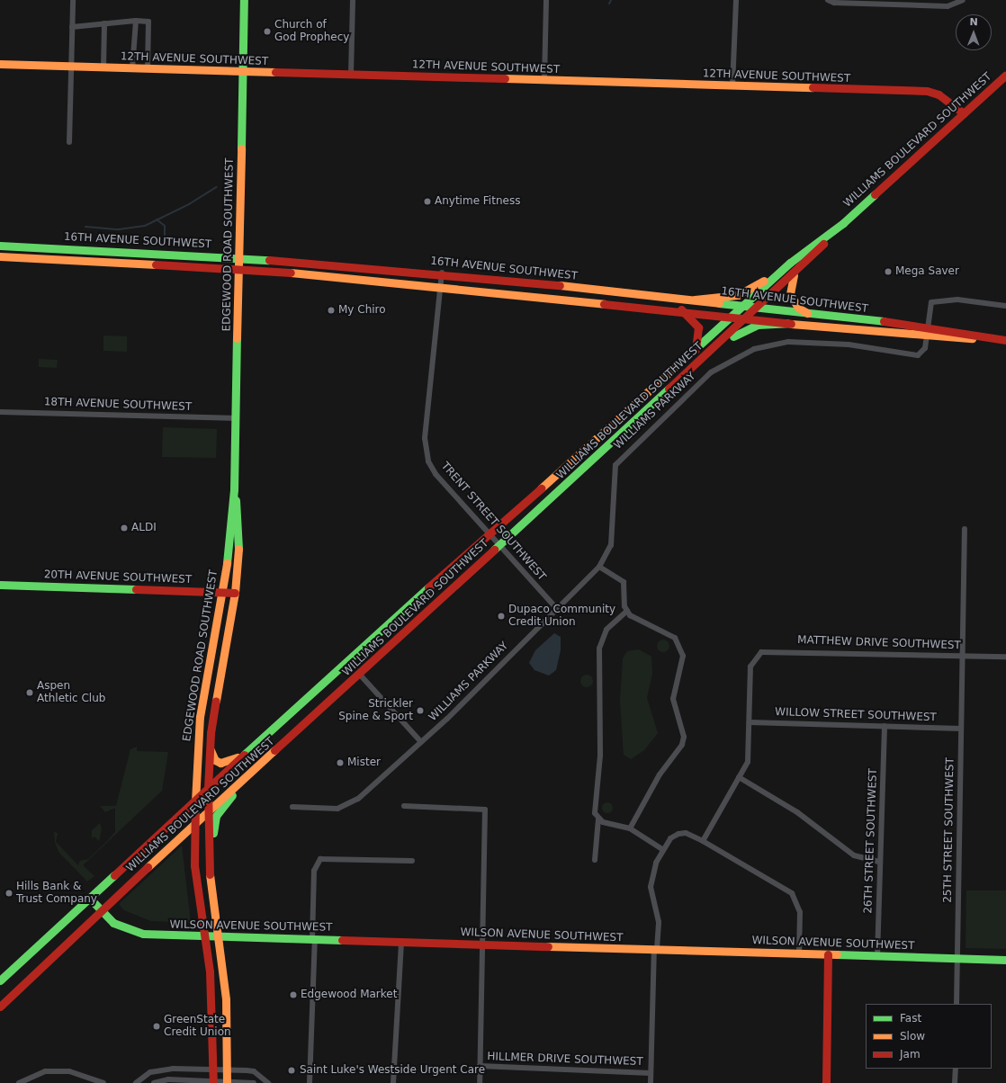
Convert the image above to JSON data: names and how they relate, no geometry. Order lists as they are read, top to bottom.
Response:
{
  "streets": {
    "main road": [
      "12TH AVENUE SOUTHWEST",
      "WILLIAMS BOULEVARD SOUTHWEST",
      "16TH AVENUE SOUTHWEST",
      "EDGEWOOD ROAD SOUTHWEST",
      "20TH AVENUE SOUTHWEST",
      "WILSON AVENUE SOUTHWEST"
    ],
    "street": [
      "18TH AVENUE SOUTHWEST",
      "WILLIAMS PARKWAY",
      "TRENT STREET SOUTHWEST",
      "MATTHEW DRIVE SOUTHWEST",
      "WILLOW STREET SOUTHWEST",
      "25TH STREET SOUTHWEST",
      "26TH STREET SOUTHWEST",
      "HILLMER DRIVE SOUTHWEST"
    ]
  },
  "crossings": [
    ["12TH AVENUE SOUTHWEST", "WILLIAMS BOULEVARD SOUTHWEST"],
    ["12TH AVENUE SOUTHWEST", "EDGEWOOD ROAD SOUTHWEST"],
    ["WILLIAMS BOULEVARD SOUTHWEST", "16TH AVENUE SOUTHWEST"],
    ["WILLIAMS BOULEVARD SOUTHWEST", "EDGEWOOD ROAD SOUTHWEST"],
    ["WILLIAMS BOULEVARD SOUTHWEST", "TRENT STREET SOUTHWEST"],
    ["WILLIAMS BOULEVARD SOUTHWEST", "WILSON AVENUE SOUTHWEST"],
    ["16TH AVENUE SOUTHWEST", "EDGEWOOD ROAD SOUTHWEST"],
    ["16TH AVENUE SOUTHWEST", "WILLIAMS PARKWAY"],
    ["16TH AVENUE SOUTHWEST", "TRENT STREET SOUTHWEST"],
    ["EDGEWOOD ROAD SOUTHWEST", "18TH AVENUE SOUTHWEST"],
    ["EDGEWOOD ROAD SOUTHWEST", "20TH AVENUE SOUTHWEST"],
    ["EDGEWOOD ROAD SOUTHWEST", "WILSON AVENUE SOUTHWEST"],
    ["WILLIAMS PARKWAY", "TRENT STREET SOUTHWEST"],
    ["MATTHEW DRIVE SOUTHWEST", "WILLOW STREET SOUTHWEST"],
    ["MATTHEW DRIVE SOUTHWEST", "25TH STREET SOUTHWEST"],
    ["WILLOW STREET SOUTHWEST", "25TH STREET SOUTHWEST"],
    ["WILLOW STREET SOUTHWEST", "26TH STREET SOUTHWEST"],
    ["25TH STREET SOUTHWEST", "WILSON AVENUE SOUTHWEST"],
    ["26TH STREET SOUTHWEST", "WILSON AVENUE SOUTHWEST"]
  ],
  "places": [
    "Church of God Prophecy",
    "Anytime Fitness",
    "Mega Saver",
    "My Chiro",
    "ALDI",
    "Dupaco Community Credit Union",
    "Aspen Athletic Club",
    "Strickler Spine & Sport",
    "Mister",
    "Hills Bank & Trust Company",
    "Edgewood Market",
    "GreenState Credit Union",
    "Saint Luke's Westside Urgent Care"
  ],
  "legend": ["Fast", "Slow", "Jam"],
  "north": "top"
}
